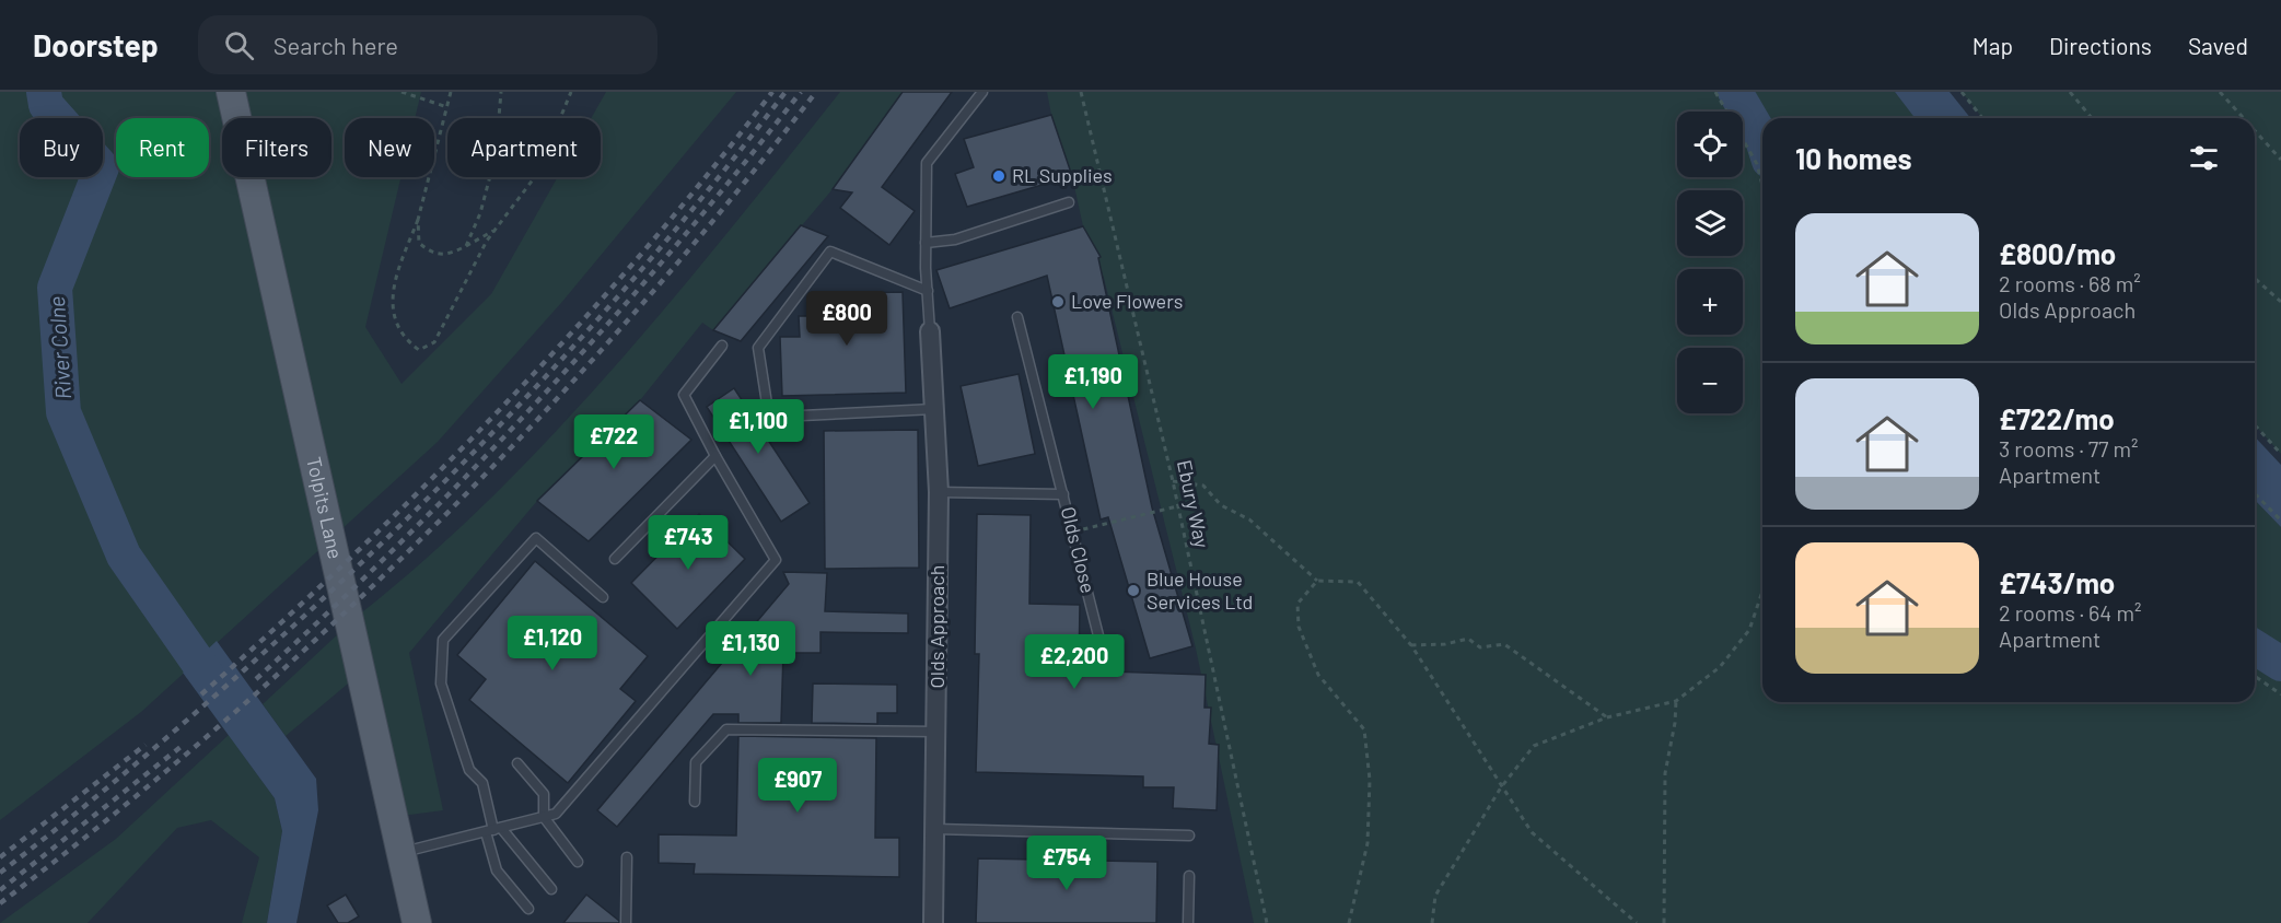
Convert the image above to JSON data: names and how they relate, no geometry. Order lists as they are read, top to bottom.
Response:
{
  "streets": {
    "main road": ["Tolpits Lane"],
    "street": ["Olds Approach"],
    "lane": ["Olds Close"],
    "path": ["Ebury Way"]
  },
  "crossings": [
    ["Olds Close", "Olds Approach"]
  ],
  "water": ["River Colne"],
  "places": ["RL Supplies", "Love Flowers", "Blue House Services Ltd"],
  "page": {
    "header": "Doorstep",
    "search": "Search here",
    "nav": ["Map", "Directions", "Saved"],
    "map_buttons": ["+", "−"],
    "chip": [
      "Buy",
      "Rent",
      "Filters",
      "New",
      "Apartment"
    ],
    "heading": "10 homes",
    "list": [
      {
        "name": "£800/mo",
        "note": "2 rooms · 68 m² · Olds Approach"
      },
      {
        "name": "£722/mo",
        "note": "3 rooms · 77 m² · Apartment"
      },
      {
        "name": "£743/mo",
        "note": "2 rooms · 64 m² · Apartment"
      }
    ],
    "price": [
      "£800",
      "£1,190",
      "£1,100",
      "£722",
      "£743",
      "£1,120",
      "£1,130",
      "£2,200",
      "£907",
      "£754"
    ]
  }
}
